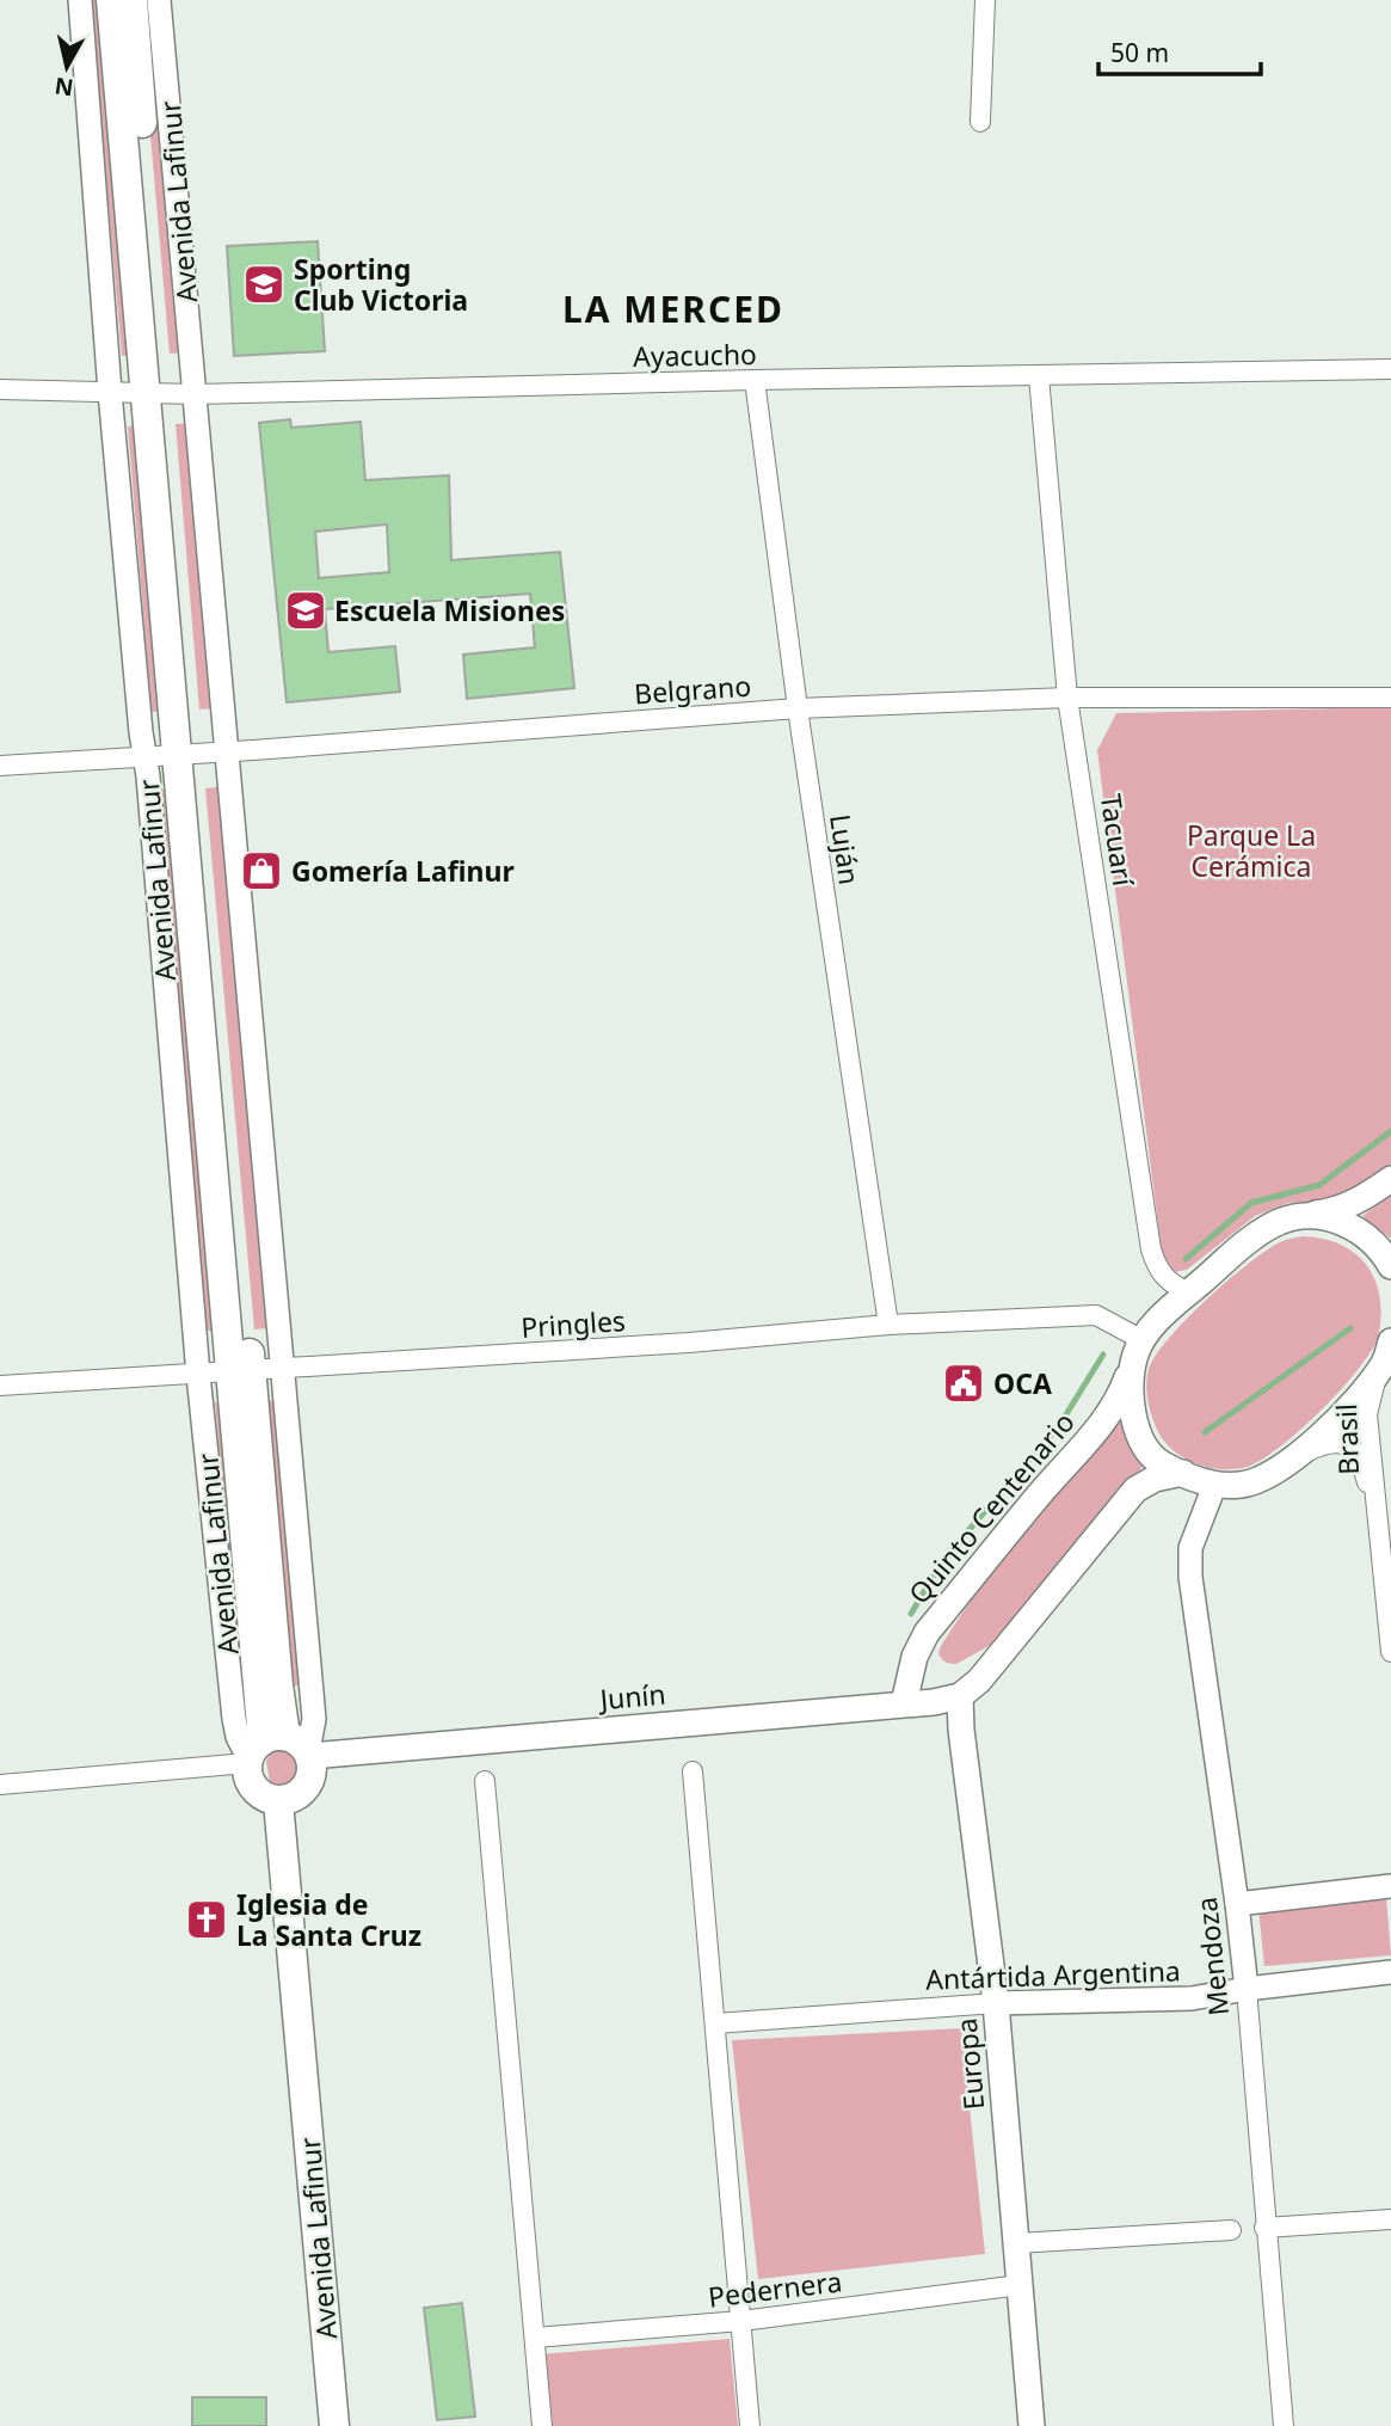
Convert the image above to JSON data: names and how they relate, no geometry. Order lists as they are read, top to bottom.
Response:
{
  "streets": {
    "main road": [
      "Avenida Lafinur",
      "Quinto Centenario",
      "Junín",
      "Europa"
    ],
    "street": [
      "Ayacucho",
      "Belgrano",
      "Tacuarí",
      "Luján",
      "Pringles",
      "Brasil",
      "Mendoza",
      "Antártida Argentina",
      "Pedernera"
    ]
  },
  "crossings": [
    ["Avenida Lafinur", "Ayacucho"],
    ["Avenida Lafinur", "Belgrano"],
    ["Avenida Lafinur", "Pringles"],
    ["Avenida Lafinur", "Junín"],
    ["Ayacucho", "Tacuarí"],
    ["Ayacucho", "Luján"],
    ["Belgrano", "Tacuarí"],
    ["Belgrano", "Luján"],
    ["Luján", "Pringles"],
    ["Pringles", "Quinto Centenario"],
    ["Quinto Centenario", "Junín"],
    ["Junín", "Europa"],
    ["Mendoza", "Antártida Argentina"],
    ["Antártida Argentina", "Europa"],
    ["Europa", "Pedernera"]
  ],
  "districts": ["LA MERCED"],
  "parks": ["Parque La Cerámica"],
  "places": {
    "school or university": ["Sporting Club Victoria", "Escuela Misiones"],
    "shop": ["Gomería Lafinur"],
    "public building": ["OCA"],
    "church": ["Iglesia de La Santa Cruz"]
  },
  "scale_bar": "50 m",
  "north": "bottom"
}
